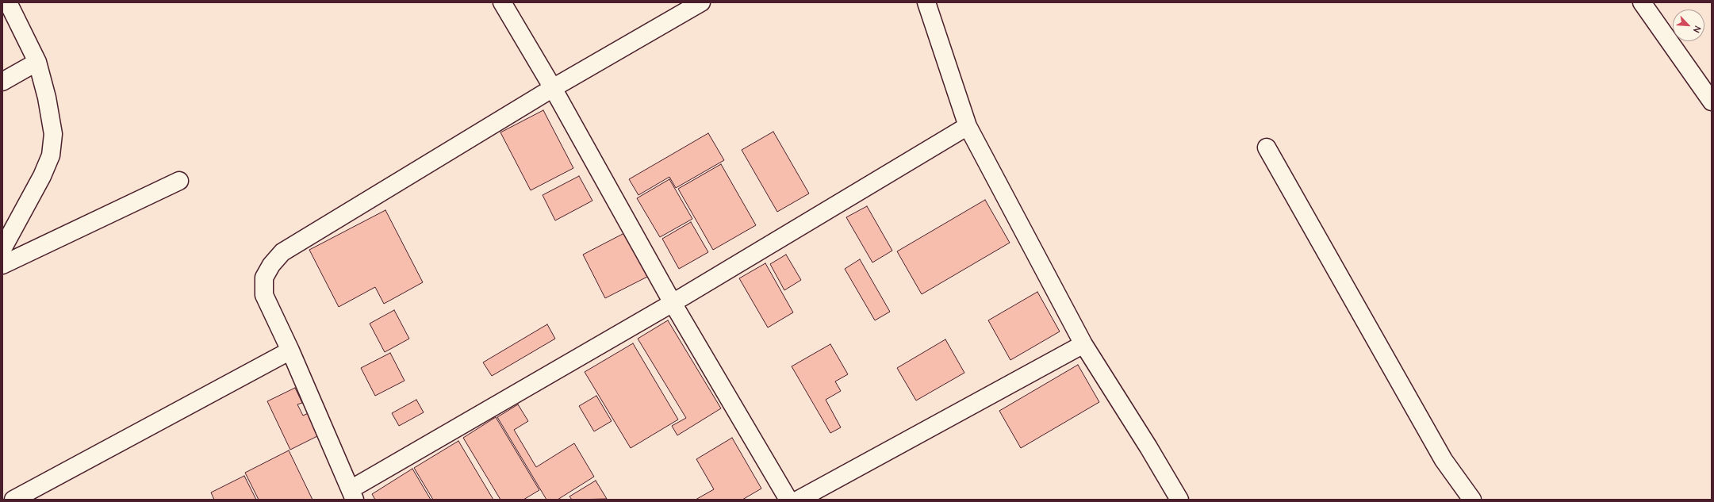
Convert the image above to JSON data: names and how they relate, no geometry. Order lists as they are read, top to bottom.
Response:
{
  "north": "bottom right"
}
